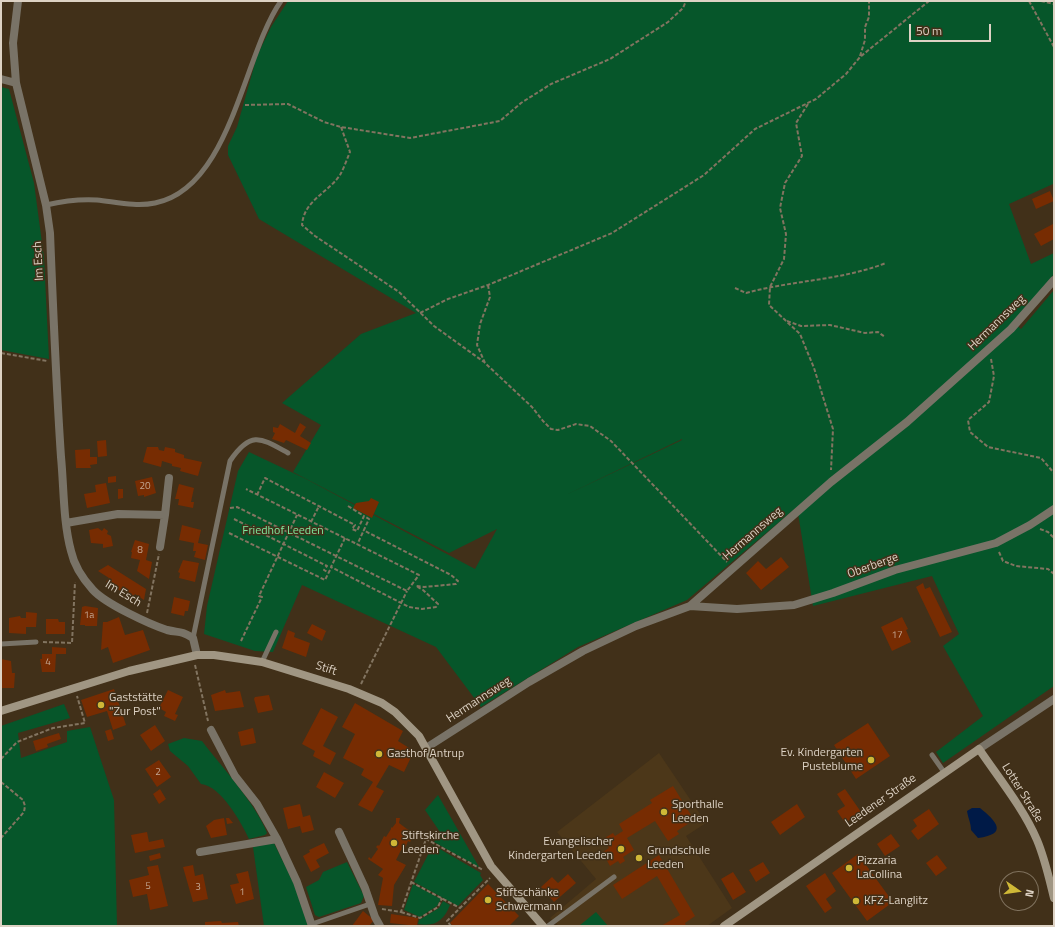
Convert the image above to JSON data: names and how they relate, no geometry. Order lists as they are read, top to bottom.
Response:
{
  "streets": {
    "main road": ["Stift", "Lotter Straße", "Leedener Straße"],
    "street": ["Im Esch", "Hermannsweg", "Oberberge"]
  },
  "crossings": [
    ["Hermannsweg", "Oberberge"],
    ["Hermannsweg", "Stift"],
    ["Lotter Straße", "Leedener Straße"]
  ],
  "parks": ["Friedhof Leeden"],
  "places": [
    "Gaststätte \"Zur Post\"",
    "Gasthof Antrup",
    "Ev. Kindergarten Pusteblume",
    "Sporthalle Leeden",
    "Stiftskirche Leeden",
    "Evangelischer Kindergarten Leeden",
    "Grundschule Leeden",
    "Pizzaria LaCollina",
    "Stiftschänke Schwermann",
    "KFZ-Langlitz"
  ],
  "house_numbers": [
    "20",
    "8",
    "1a",
    "17",
    "4",
    "2",
    "5",
    "3",
    "1"
  ],
  "scale_bar": "50 m",
  "north": "right"
}
